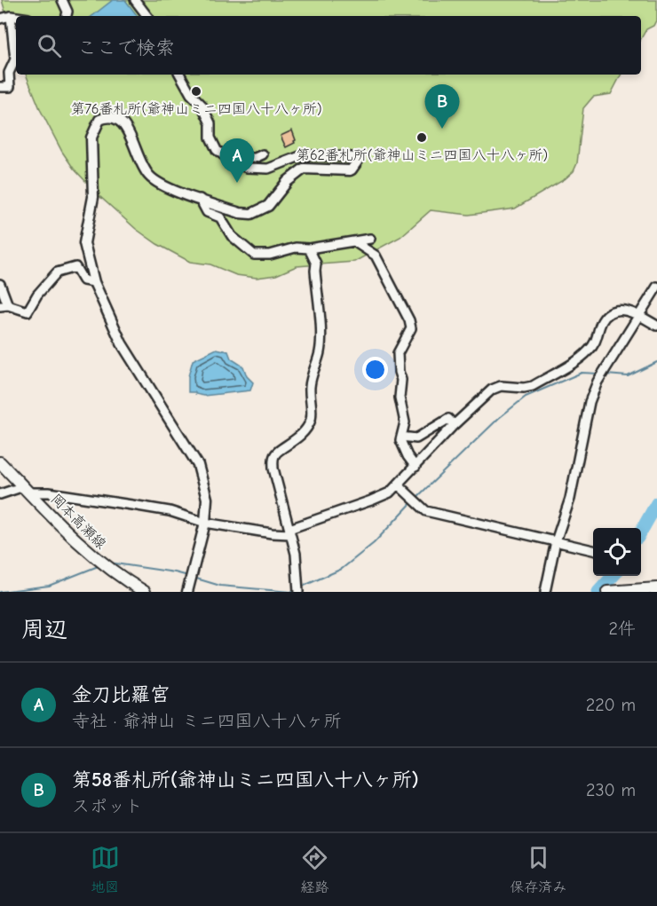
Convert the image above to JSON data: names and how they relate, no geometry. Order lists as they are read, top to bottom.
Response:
{
  "streets": {
    "main road": ["岡本高瀬線"]
  },
  "places": ["第76番札所(爺神山ミニ四国八十八ヶ所)", "第62番札所(爺神山ミニ四国八十八ヶ所)"],
  "page": {
    "search": "ここで検索",
    "pins": ["B", "A"],
    "heading": ["周辺", "2件"],
    "list": [
      {
        "mark": "A",
        "name": "金刀比羅宮",
        "note": "寺社 · 爺神山 ミニ四国八十八ヶ所",
        "value": "220 m"
      },
      {
        "mark": "B",
        "name": "第58番札所(爺神山ミニ四国八十八ヶ所)",
        "note": "スポット",
        "value": "230 m"
      }
    ],
    "nav": ["地図", "経路", "保存済み"]
  }
}
